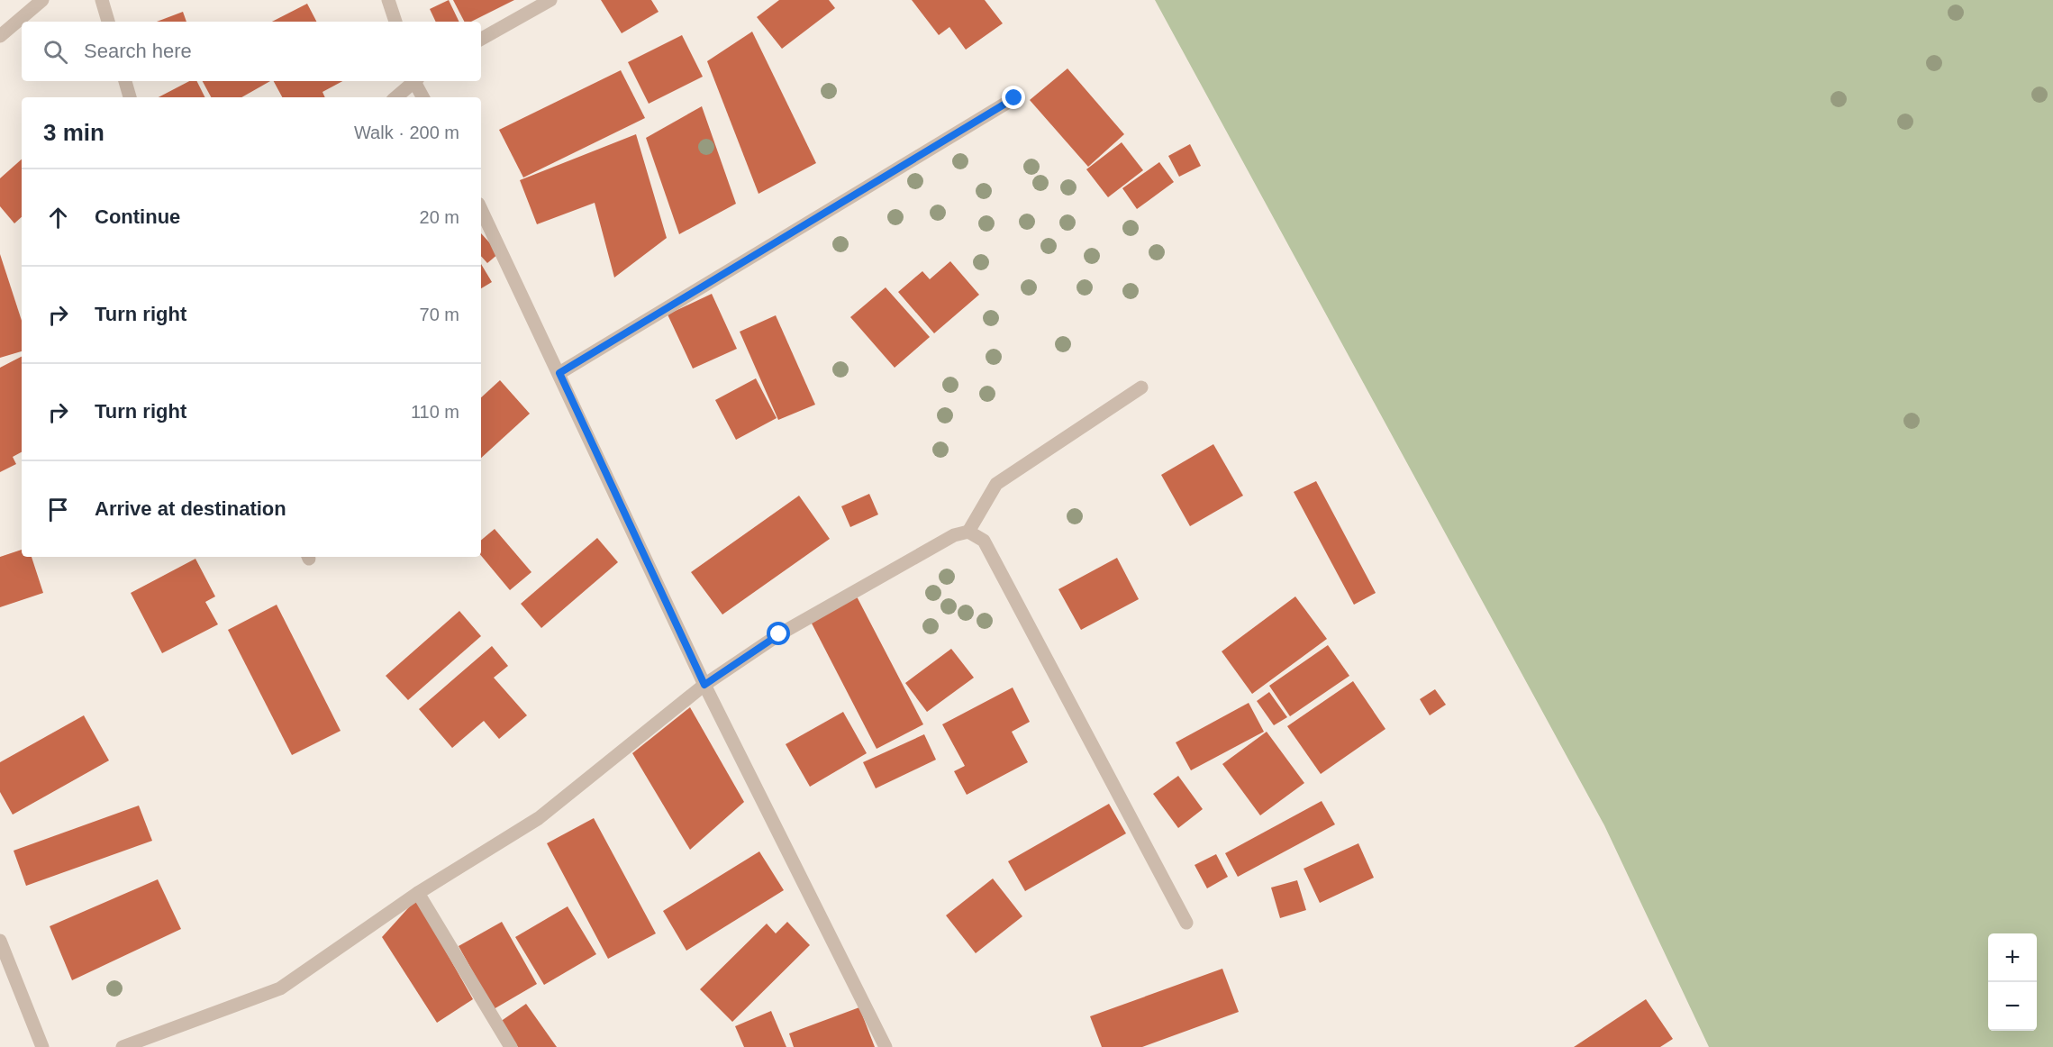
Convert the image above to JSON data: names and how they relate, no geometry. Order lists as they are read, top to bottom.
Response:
{
  "page": {
    "search": "Search here",
    "heading": ["3 min", "Walk · 200 m"],
    "list": [
      ["Continue", "20 m"],
      ["Turn right", "70 m"],
      ["Turn right", "110 m"],
      "Arrive at destination"
    ],
    "map_buttons": ["+", "−"]
  }
}
